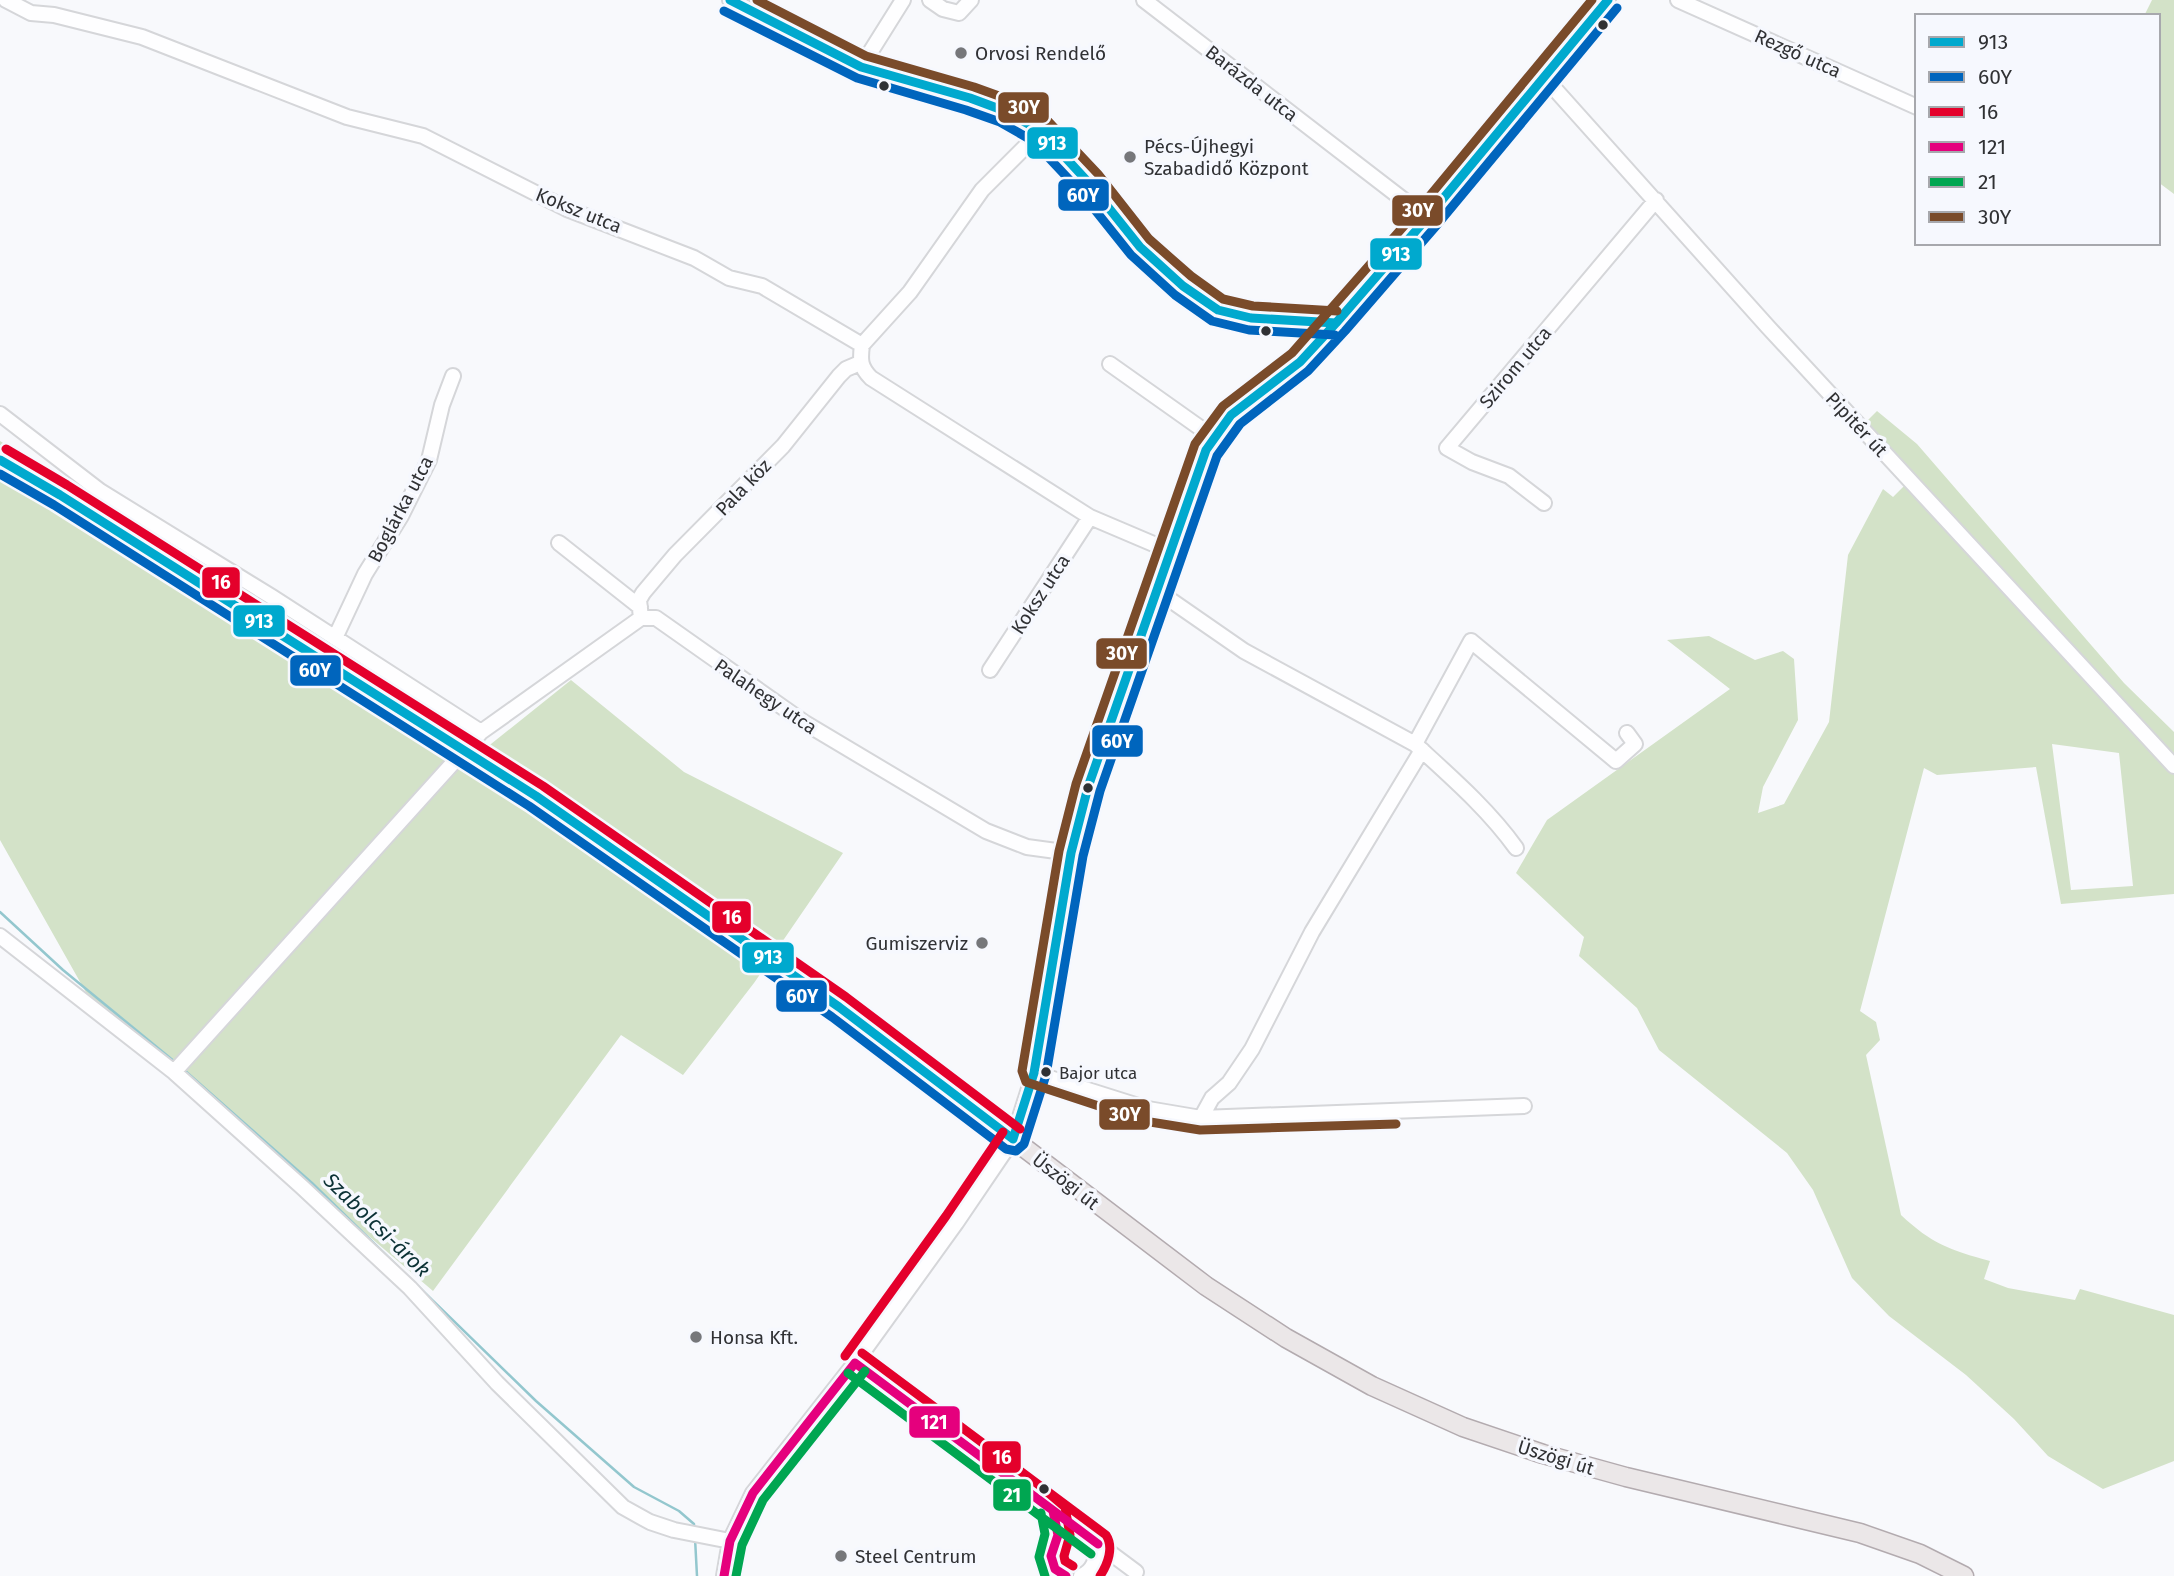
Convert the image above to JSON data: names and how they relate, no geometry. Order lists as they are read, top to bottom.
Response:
{
  "streets": {
    "main road": ["Üszögi út"],
    "street": [
      "Rezgő utca",
      "Barázda utca",
      "Koksz utca",
      "Szirom utca",
      "Pipitér út",
      "Pala köz",
      "Boglárka utca",
      "Palahegy utca"
    ]
  },
  "crossings": [
    ["Szirom utca", "Pipitér út"],
    ["Pala köz", "Palahegy utca"]
  ],
  "water": ["Szabolcsi-árok"],
  "places": [
    "Orvosi Rendelő",
    "Pécs-Újhegyi Szabadidő Központ",
    "Gumiszerviz",
    "Bajor utca",
    "Honsa Kft.",
    "Steel Centrum"
  ],
  "lines": [
    "transit line 913",
    "transit line 30Y",
    "transit line 60Y",
    "transit line 16",
    "transit line 121",
    "transit line 21"
  ],
  "legend": [
    "913",
    "60Y",
    "16",
    "121",
    "21",
    "30Y"
  ]
}
